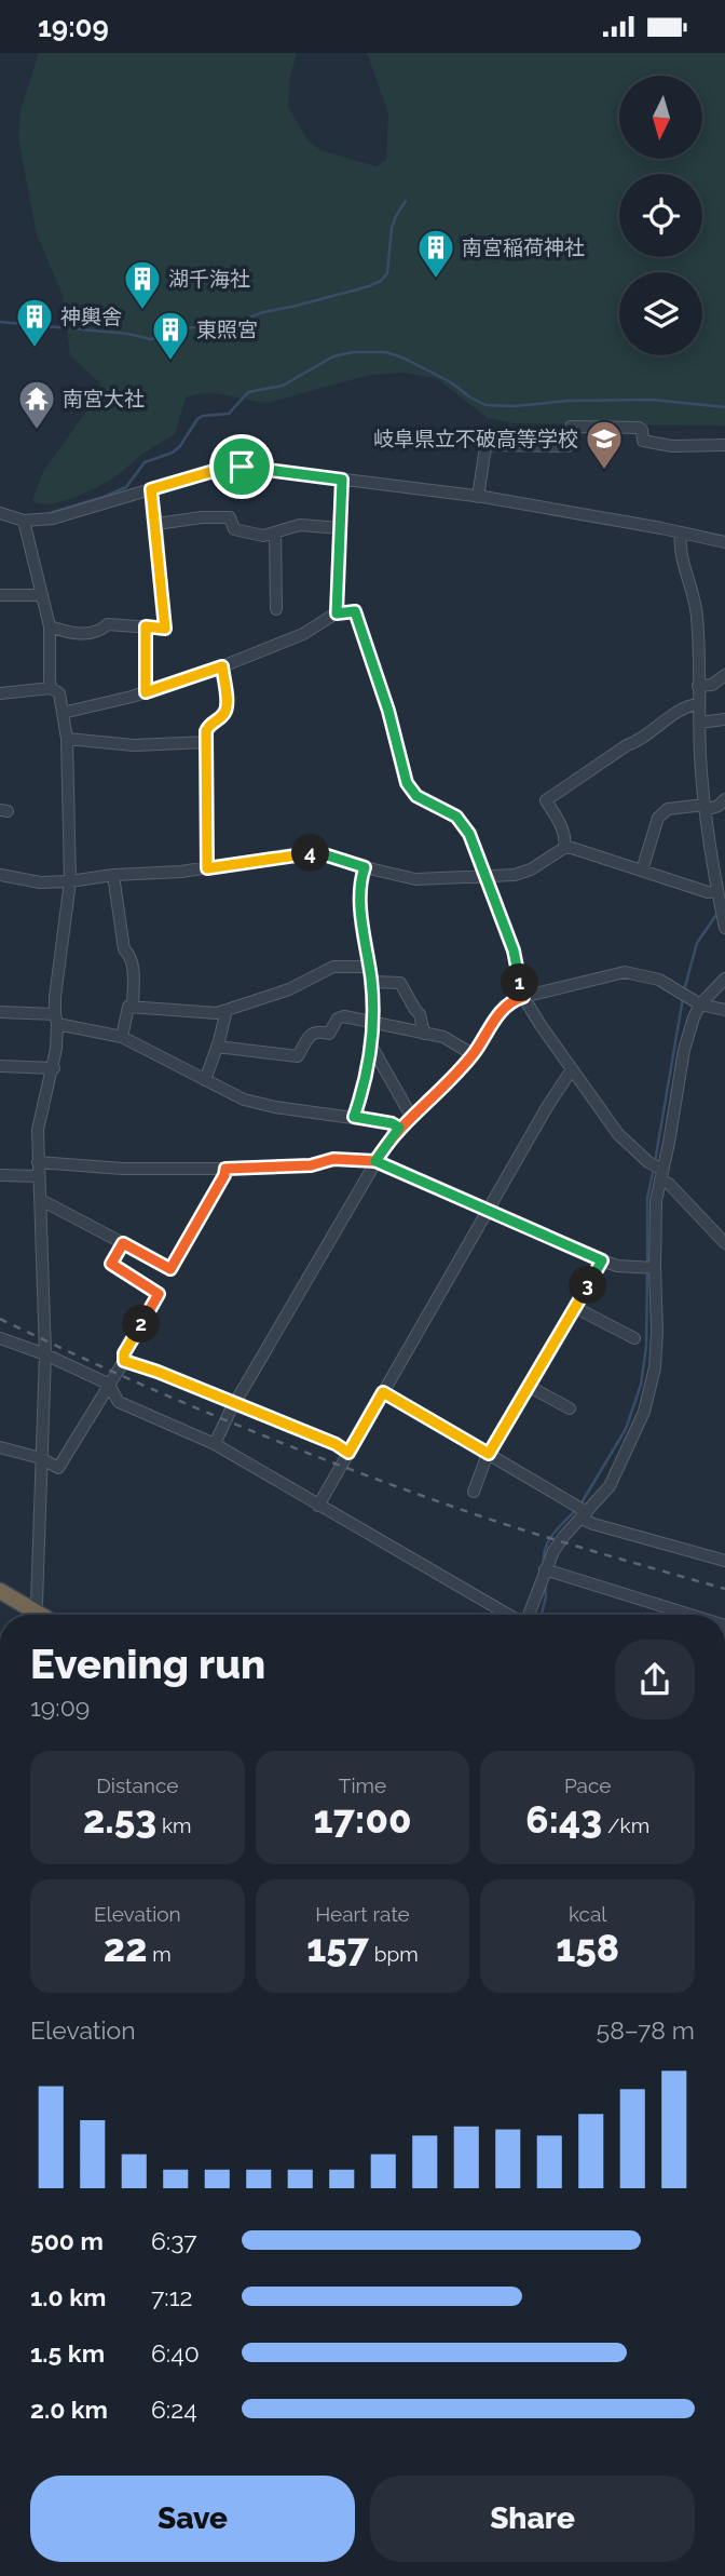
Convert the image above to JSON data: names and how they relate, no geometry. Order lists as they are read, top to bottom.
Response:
{
  "places": {
    "building": [
      "南宮稲荷神社",
      "湖千海社",
      "神輿舎",
      "東照宮"
    ],
    "temple": ["南宮大社"],
    "school or university": ["岐阜県立不破高等学校"]
  },
  "north": "bottom",
  "page": {
    "status": "19:09",
    "pins": [
      "4",
      "1",
      "3",
      "2"
    ],
    "heading": ["Evening run", "19:09"],
    "stats": [
      ["Distance", "2.53 km"],
      ["Time", "17:00"],
      ["Pace", "6:43 /km"],
      ["Elevation", "22 m"],
      ["Heart rate", "157 bpm"],
      ["kcal", "158"]
    ],
    "chart": ["Elevation", "58–78 m"],
    "list": [
      {
        "name": "500 m",
        "note": "6:37"
      },
      {
        "name": "1.0 km",
        "note": "7:12"
      },
      {
        "name": "1.5 km",
        "note": "6:40"
      },
      {
        "name": "2.0 km",
        "note": "6:24"
      }
    ],
    "buttons": ["Save", "Share"]
  }
}
